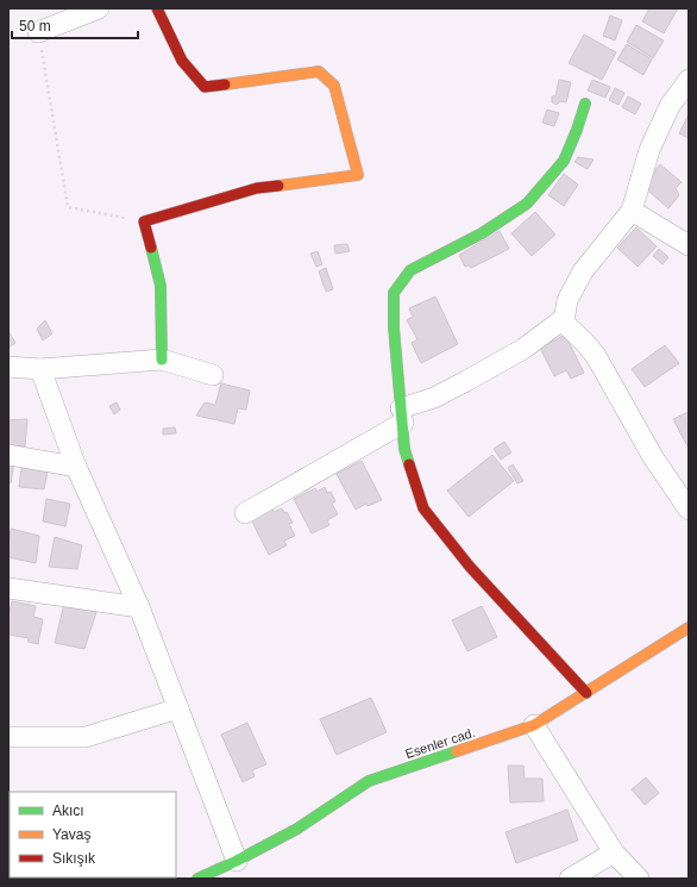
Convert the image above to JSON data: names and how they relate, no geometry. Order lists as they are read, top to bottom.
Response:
{
  "streets": {
    "street": ["Esenler cad."]
  },
  "legend": ["Akıcı", "Yavaş", "Sıkışık"],
  "scale_bar": "50 m"
}
